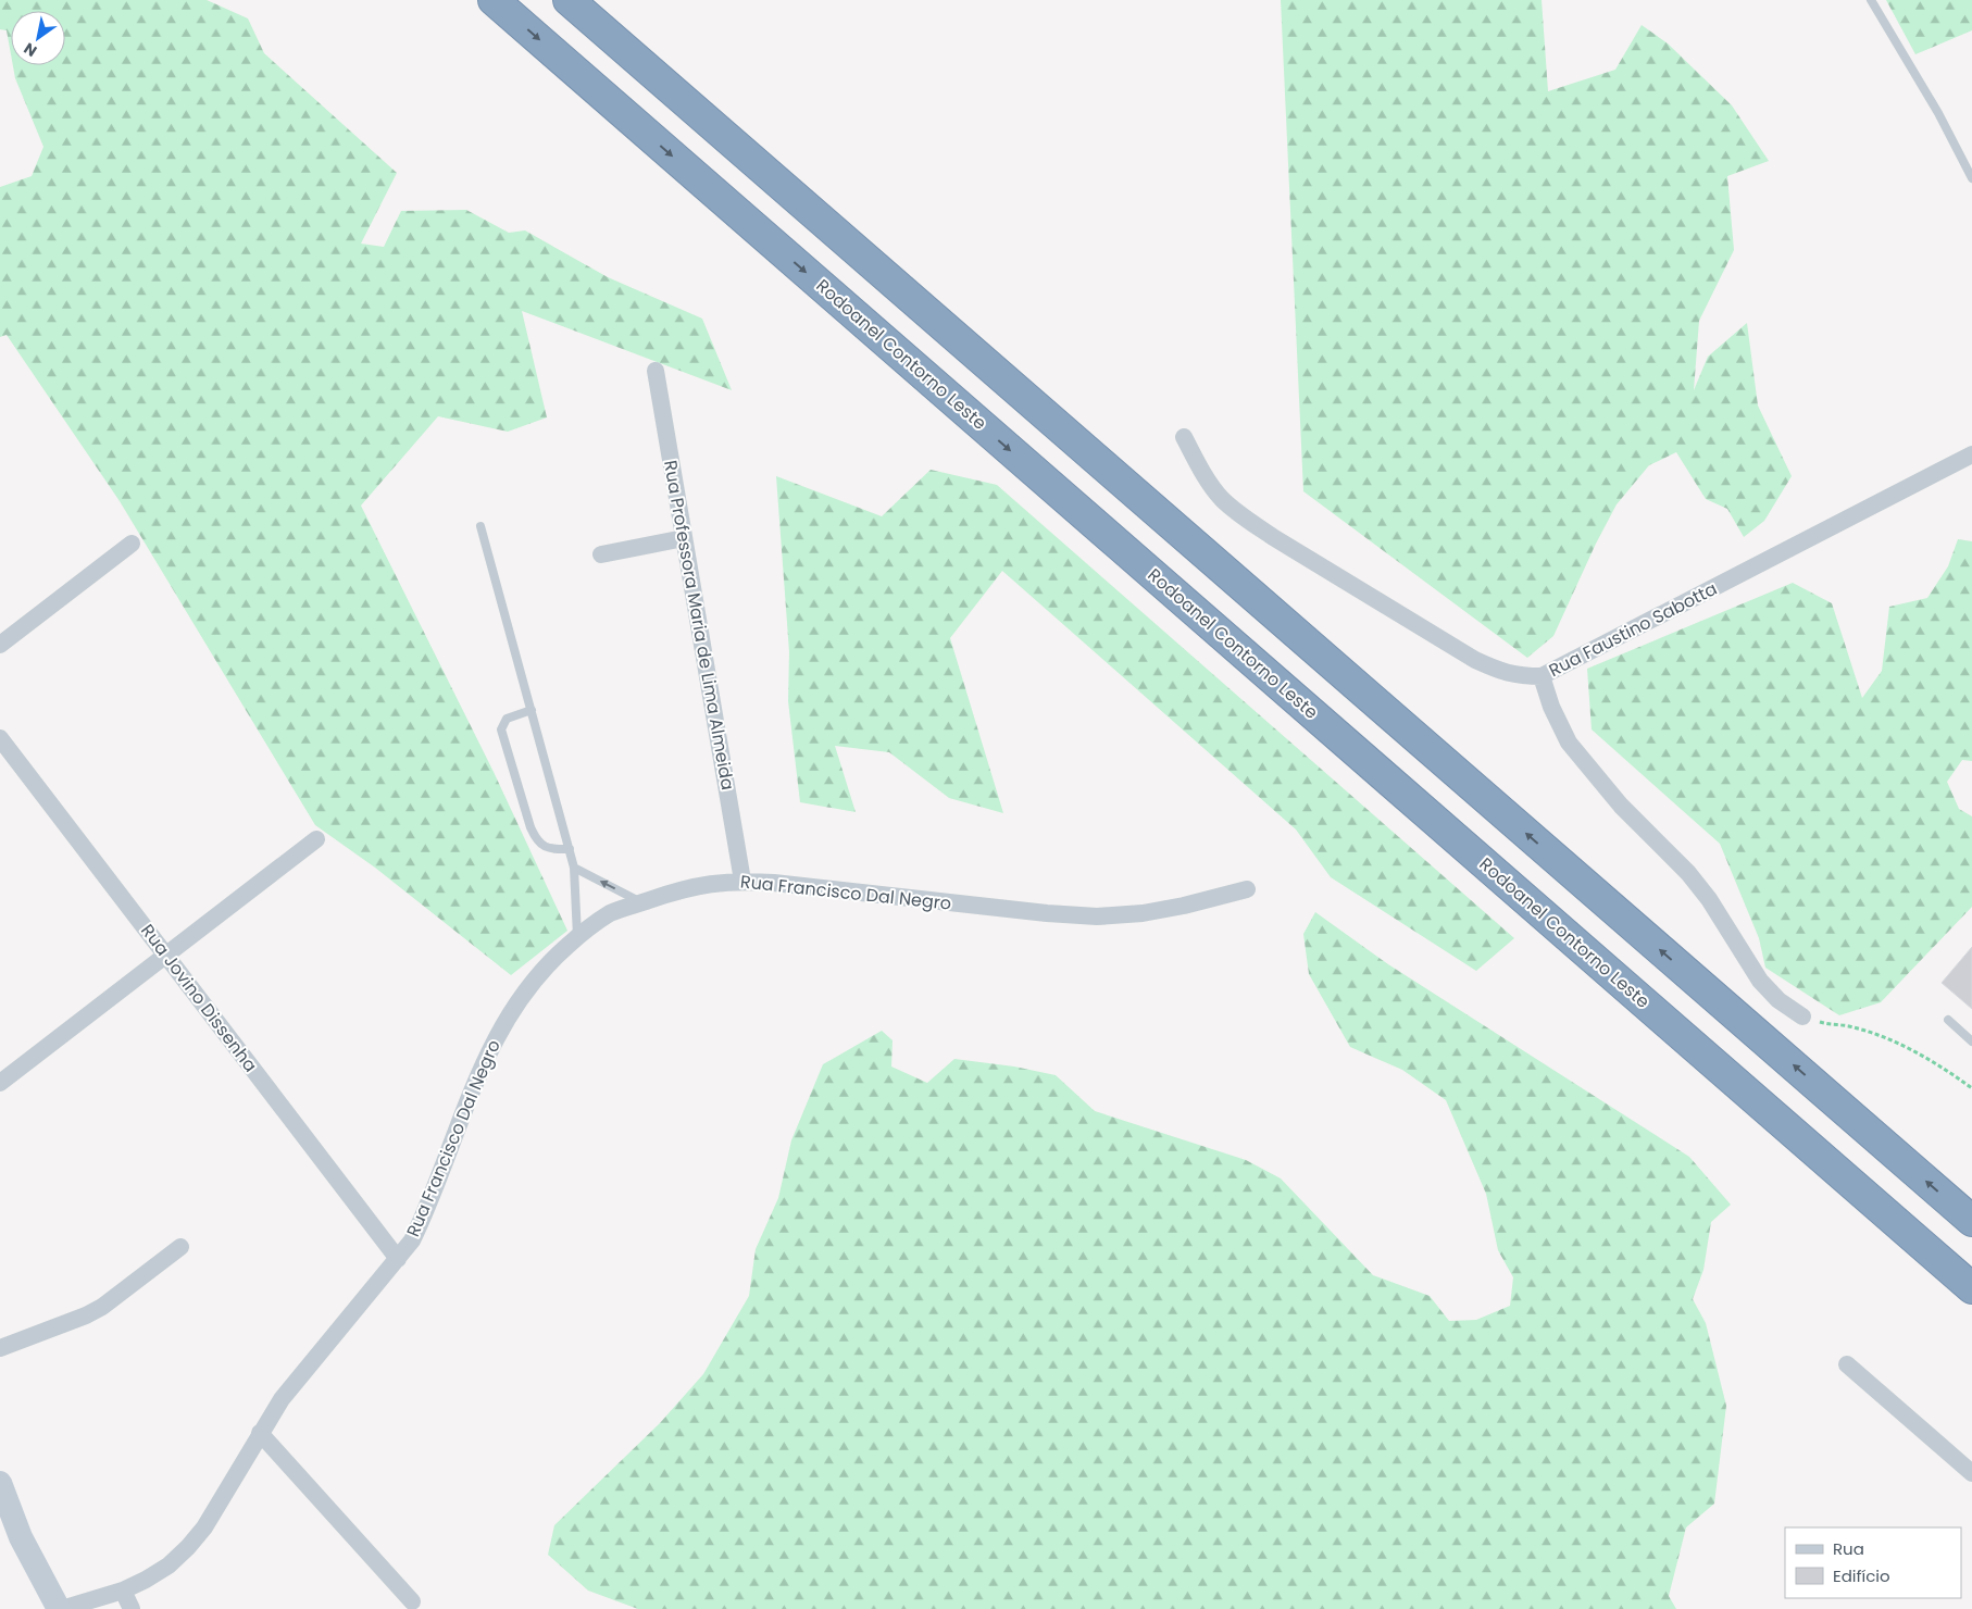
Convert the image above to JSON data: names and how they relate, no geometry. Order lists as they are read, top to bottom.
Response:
{
  "streets": {
    "highway": ["Rodoanel Contorno Leste"],
    "street": [
      "Rua Professora Maria de Lima Almeida",
      "Rua Faustino Sabotta",
      "Rua Francisco Dal Negro",
      "Rua Jovino Dissenha"
    ]
  },
  "crossings": [
    ["Rua Professora Maria de Lima Almeida", "Rua Francisco Dal Negro"],
    ["Rua Francisco Dal Negro", "Rua Jovino Dissenha"]
  ],
  "legend": ["Rua", "Edifício"],
  "north": "bottom left"
}
